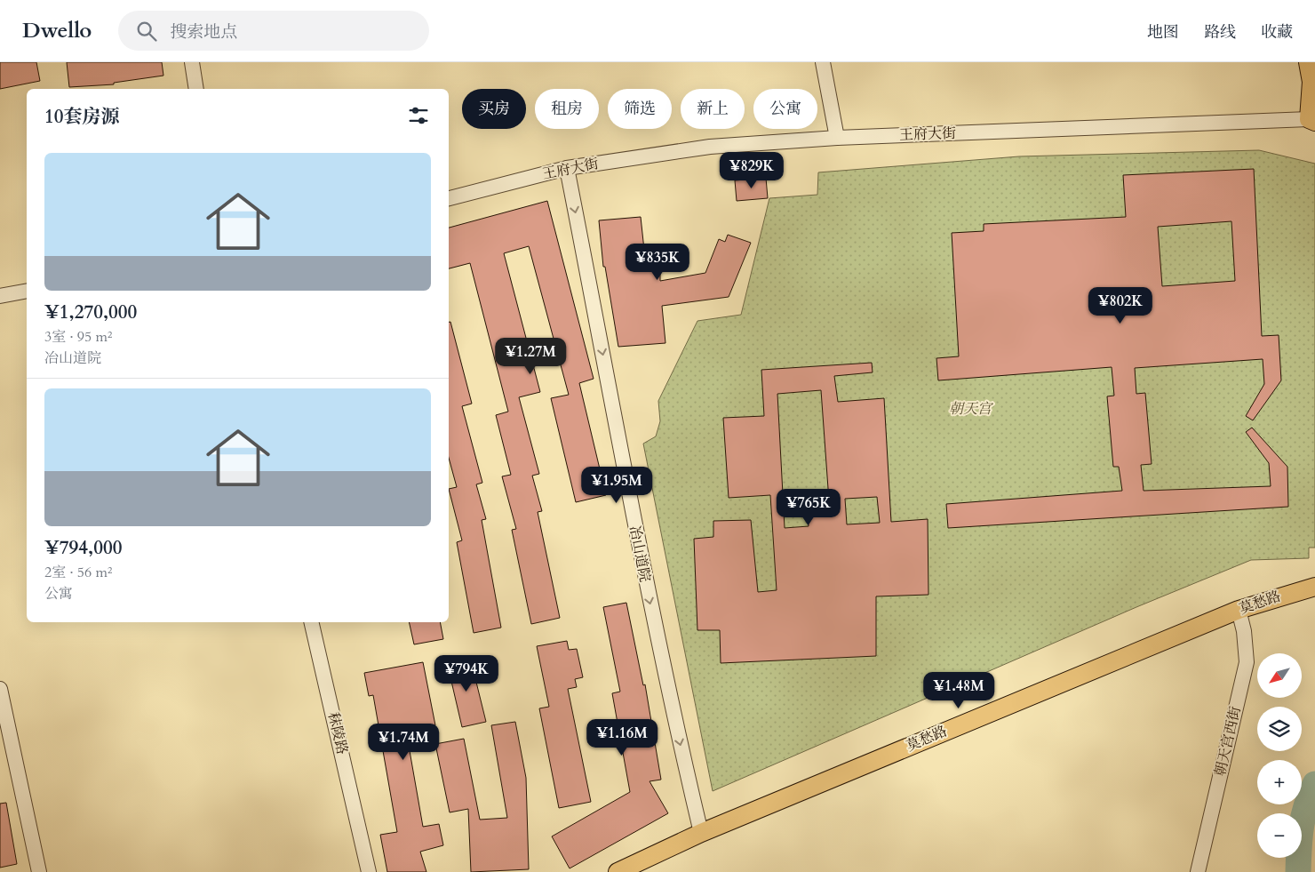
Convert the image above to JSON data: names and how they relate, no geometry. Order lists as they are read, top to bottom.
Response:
{
  "streets": {
    "main road": ["莫愁路"],
    "street": [
      "王府大街",
      "冶山道院",
      "秣陵路",
      "朝天宫西街"
    ]
  },
  "crossings": [
    ["王府大街", "冶山道院"],
    ["冶山道院", "莫愁路"],
    ["莫愁路", "朝天宫西街"]
  ],
  "one_way": ["冶山道院"],
  "parks": ["朝天宫"],
  "north": "bottom left",
  "page": {
    "header": "Dwello",
    "search": "搜索地点",
    "nav": ["地图", "路线", "收藏"],
    "chip": [
      "买房",
      "租房",
      "筛选",
      "新上",
      "公寓"
    ],
    "heading": "10套房源",
    "list": [
      {
        "name": "¥1,270,000",
        "note": "3室 · 95 m² · 冶山道院"
      },
      {
        "name": "¥794,000",
        "note": "2室 · 56 m² · 公寓"
      }
    ],
    "price": [
      "¥829K",
      "¥835K",
      "¥802K",
      "¥1.27M",
      "¥1.95M",
      "¥765K",
      "¥794K",
      "¥1.48M",
      "¥1.16M",
      "¥1.74M"
    ],
    "map_buttons": ["+", "−"]
  }
}
